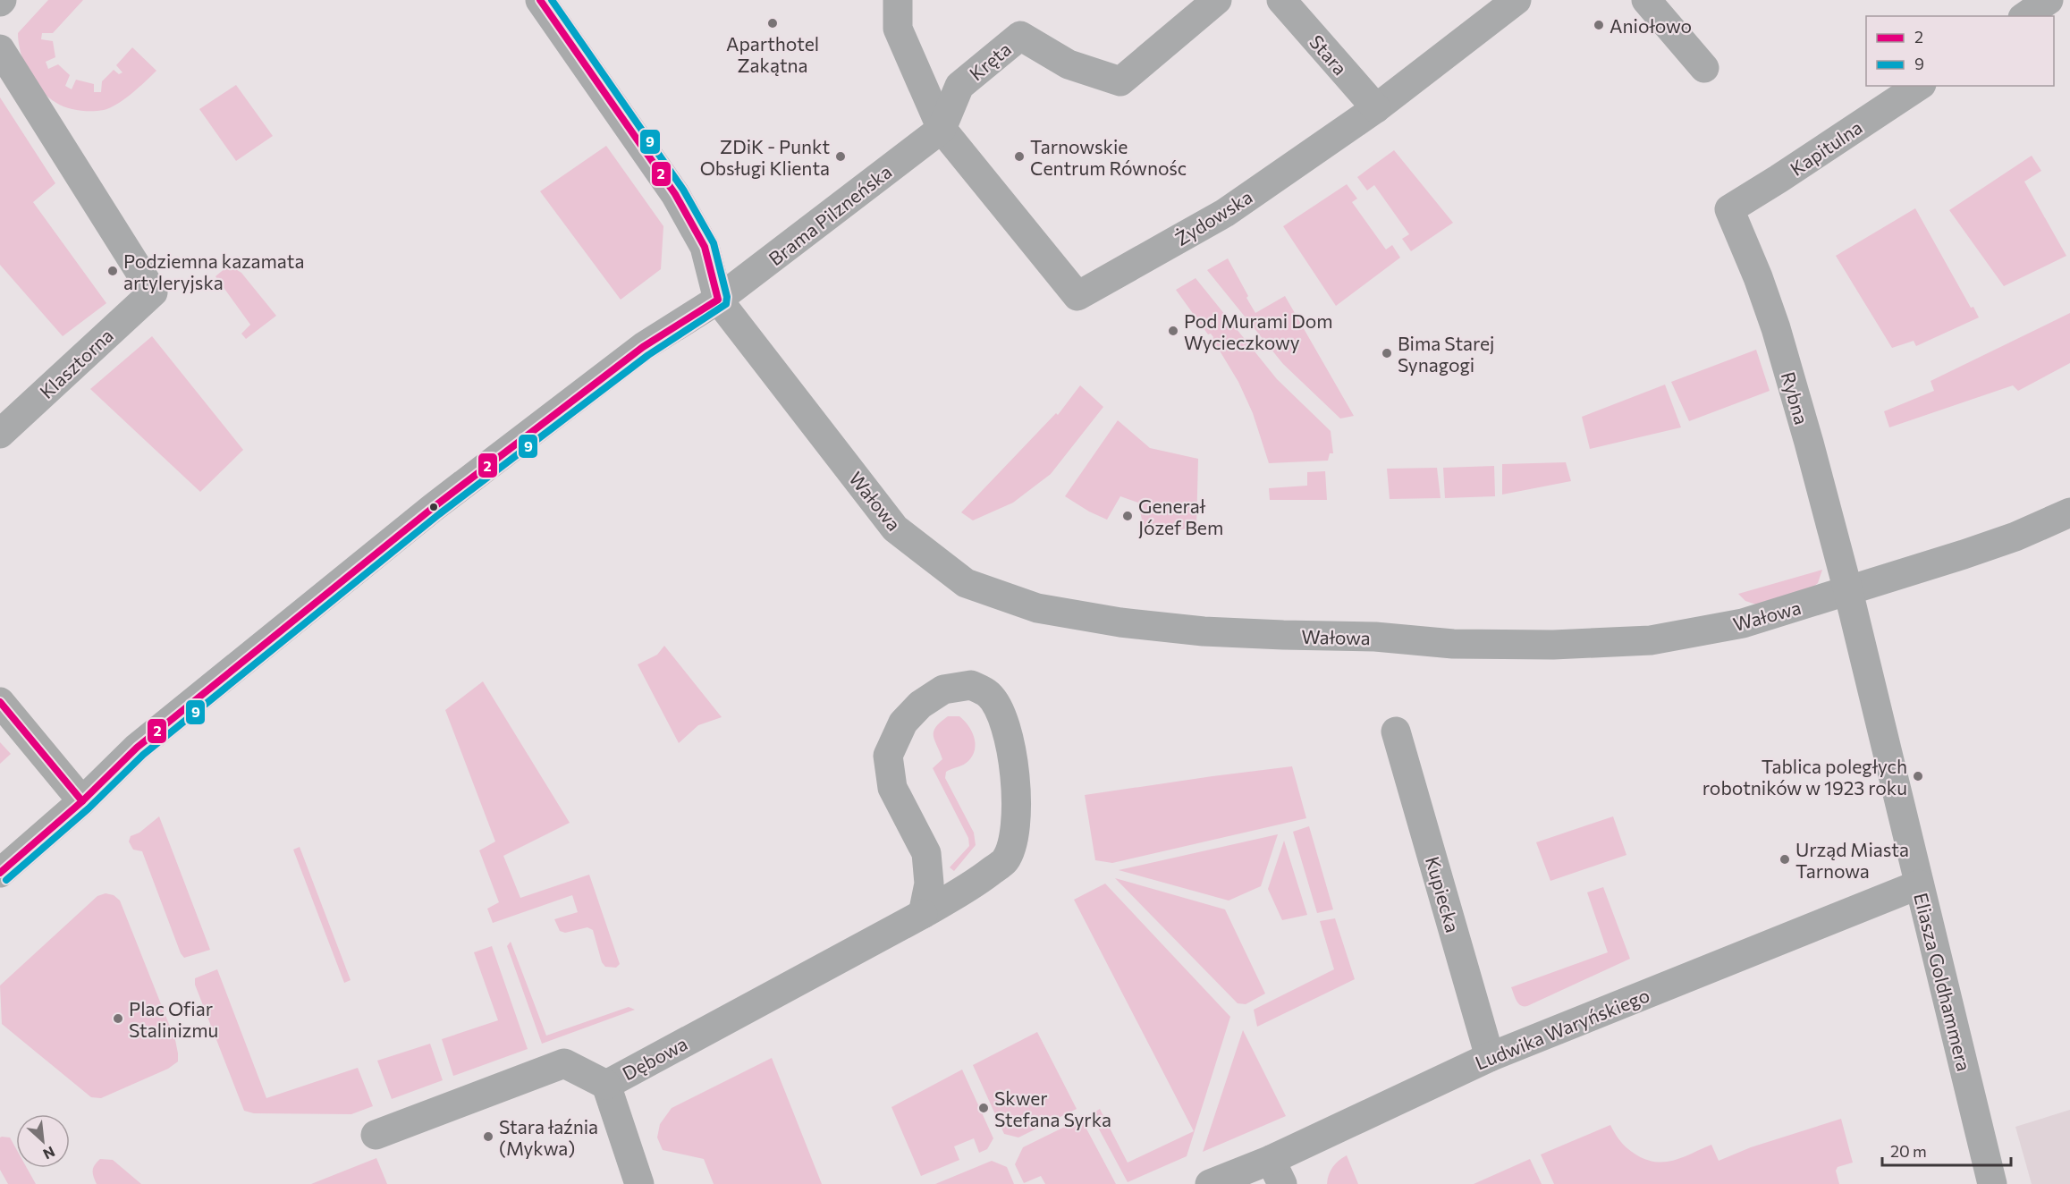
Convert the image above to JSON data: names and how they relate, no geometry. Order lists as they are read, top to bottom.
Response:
{
  "streets": {
    "street": [
      "Stara",
      "Kręta",
      "Kapitulna",
      "Brama Pilzneńska",
      "Żydowska",
      "Klasztorna",
      "Rybna",
      "Wałowa",
      "Kupiecka",
      "Eliasza Goldhammera",
      "Ludwika Waryńskiego",
      "Dębowa"
    ]
  },
  "crossings": [
    ["Stara", "Żydowska"],
    ["Kręta", "Brama Pilzneńska"],
    ["Kręta", "Żydowska"],
    ["Kapitulna", "Rybna"],
    ["Brama Pilzneńska", "Żydowska"],
    ["Brama Pilzneńska", "Wałowa"],
    ["Rybna", "Wałowa"],
    ["Rybna", "Eliasza Goldhammera"],
    ["Wałowa", "Eliasza Goldhammera"],
    ["Kupiecka", "Ludwika Waryńskiego"],
    ["Eliasza Goldhammera", "Ludwika Waryńskiego"]
  ],
  "places": [
    "Aparthotel Zakątna",
    "Aniołowo",
    "ZDiK - Punkt Obsługi Klienta",
    "Tarnowskie Centrum Równośc",
    "Podziemna kazamata artyleryjska",
    "Pod Murami Dom Wycieczkowy",
    "Bima Starej Synagogi",
    "Generał Józef Bem",
    "Tablica poległych robotników w 1923 roku",
    "Urząd Miasta Tarnowa",
    "Plac Ofiar Stalinizmu",
    "Skwer Stefana Syrka",
    "Stara łaźnia (Mykwa)"
  ],
  "lines": ["transit line 2", "transit line 9"],
  "legend": ["2", "9"],
  "scale_bar": "20 m",
  "north": "bottom right"
}
